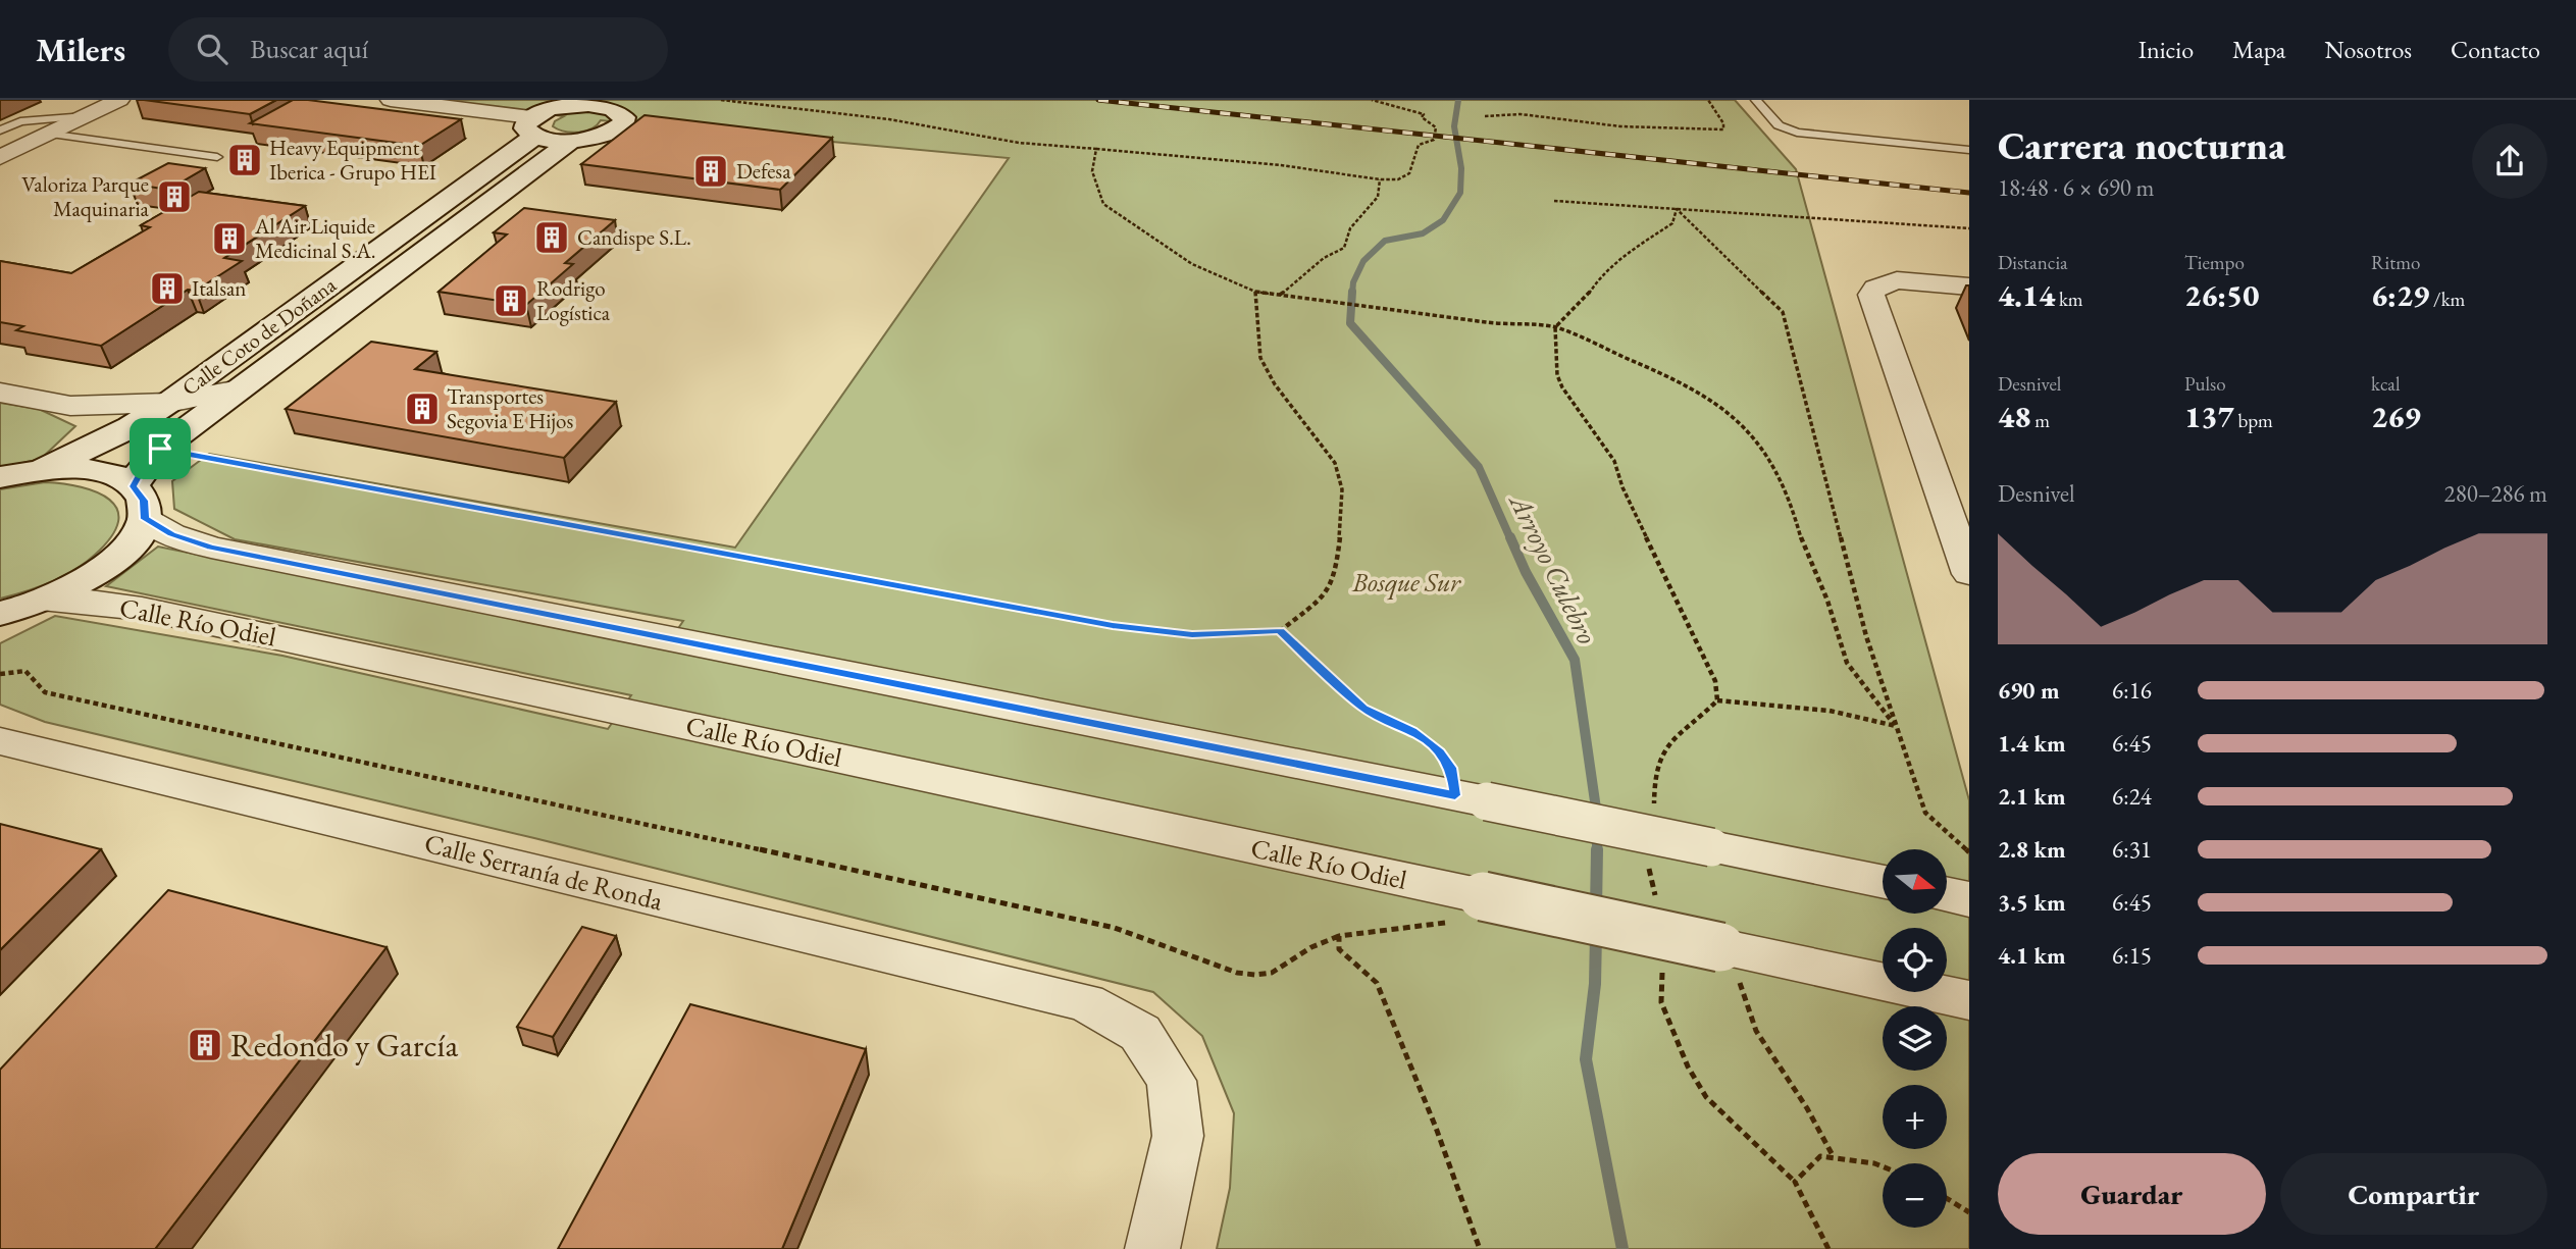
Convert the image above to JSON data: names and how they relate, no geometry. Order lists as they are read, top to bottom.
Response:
{
  "streets": {
    "street": ["Calle Coto de Doñana", "Calle Río Odiel", "Calle Serranía de Ronda"]
  },
  "crossings": [
    ["Calle Coto de Doñana", "Calle Río Odiel"]
  ],
  "water": ["Arroyo Culebro"],
  "parks": ["Bosque Sur"],
  "places": {
    "building": [
      "Heavy Equipment Iberica - Grupo HEI",
      "Defesa",
      "Valoriza Parque Maquinaria",
      "Candispe S.L.",
      "Al Air Liquide Medicinal S.A.",
      "Italsan",
      "Rodrigo Logística",
      "Transportes Segovia E Hijos",
      "Redondo y García"
    ]
  },
  "north": "right",
  "page": {
    "header": "Milers",
    "search": "Buscar aquí",
    "nav": [
      "Inicio",
      "Mapa",
      "Nosotros",
      "Contacto"
    ],
    "heading": ["Carrera nocturna", "18:48 · 6 × 690 m"],
    "stats": [
      ["Distancia", "4.14 km"],
      ["Tiempo", "26:50"],
      ["Ritmo", "6:29 /km"],
      ["Desnivel", "48 m"],
      ["Pulso", "137 bpm"],
      ["kcal", "269"]
    ],
    "chart": ["Desnivel", "280–286 m"],
    "list": [
      {
        "name": "690 m",
        "note": "6:16"
      },
      {
        "name": "1.4 km",
        "note": "6:45"
      },
      {
        "name": "2.1 km",
        "note": "6:24"
      },
      {
        "name": "2.8 km",
        "note": "6:31"
      },
      {
        "name": "3.5 km",
        "note": "6:45"
      },
      {
        "name": "4.1 km",
        "note": "6:15"
      }
    ],
    "map_buttons": ["+", "−"],
    "buttons": ["Guardar", "Compartir"]
  }
}
